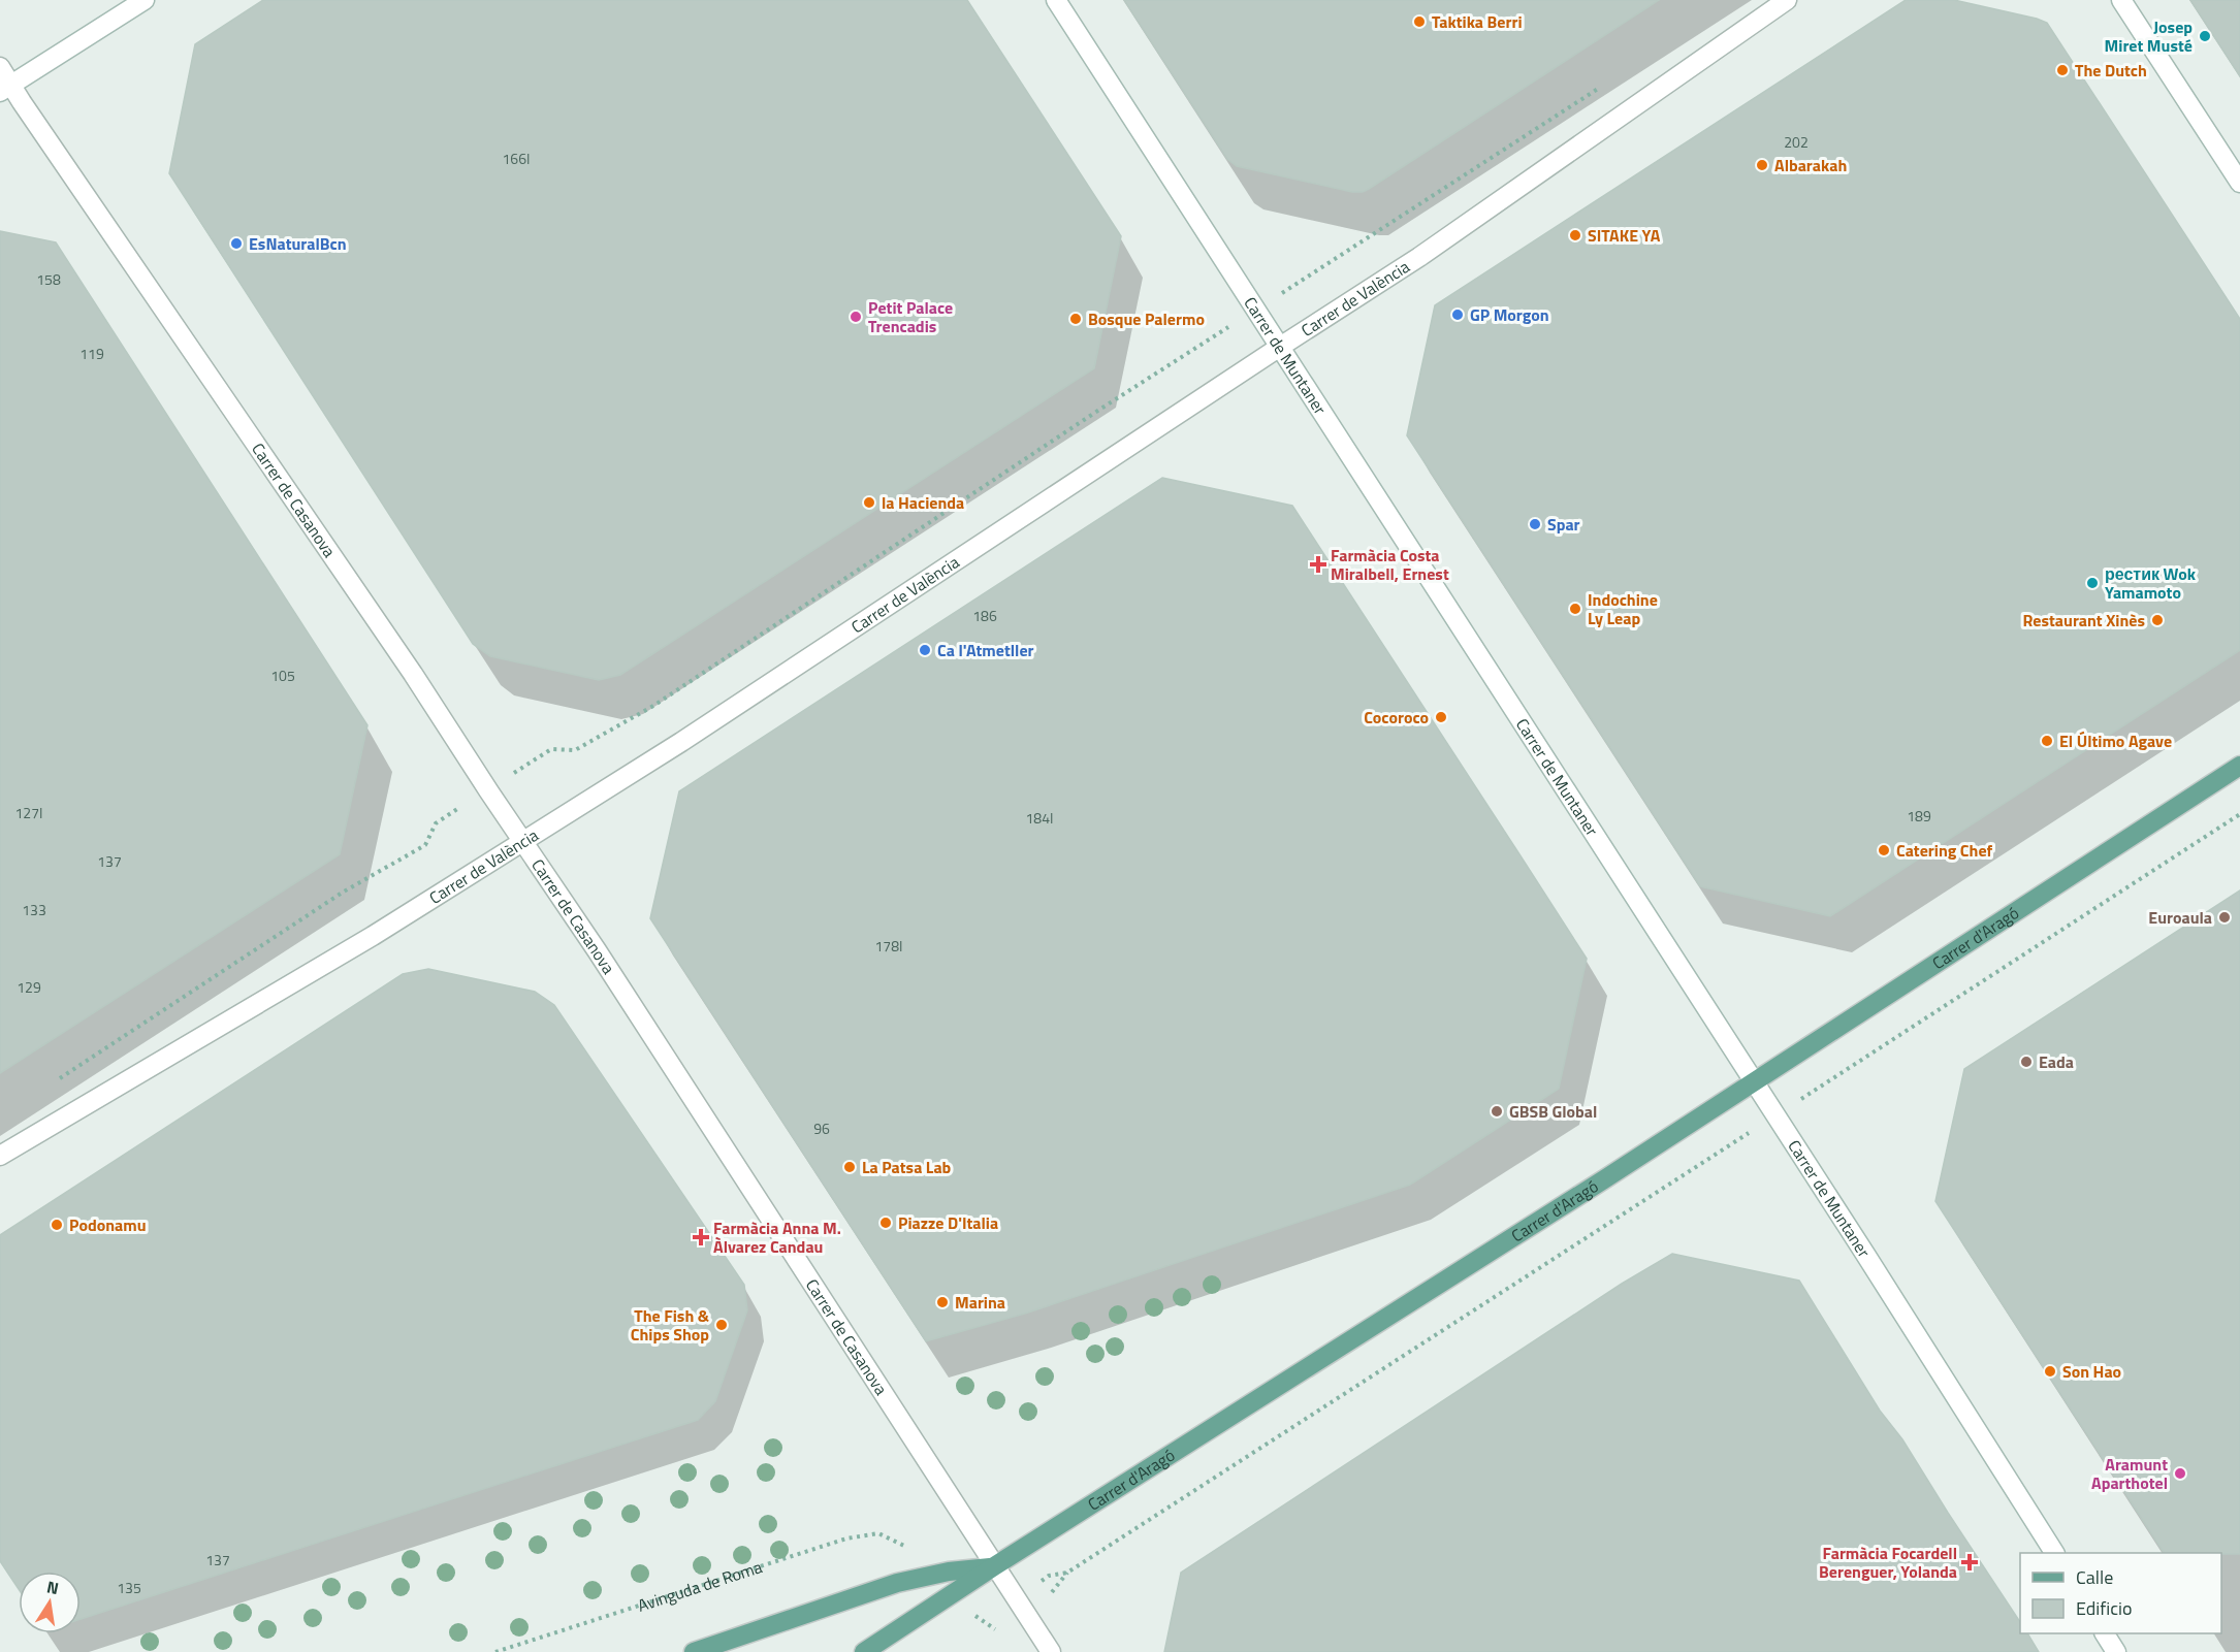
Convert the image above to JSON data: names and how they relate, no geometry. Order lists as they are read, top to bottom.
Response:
{
  "streets": {
    "main road": ["Carrer d'Aragó"],
    "street": ["Carrer de València", "Carrer de Muntaner", "Carrer de Casanova"],
    "path": ["Avinguda de Roma"]
  },
  "crossings": [
    ["Carrer de València", "Carrer de Muntaner"],
    ["Carrer de València", "Carrer de Casanova"],
    ["Carrer de Muntaner", "Carrer d'Aragó"],
    ["Carrer de Casanova", "Carrer d'Aragó"]
  ],
  "places": {
    "other": [
      "Taktika Berri",
      "Josep Miret Musté",
      "The Dutch",
      "Albarakah",
      "SITAKE YA",
      "EsNaturalBcn",
      "GP Morgon",
      "Petit Palace Trencadis",
      "Bosque Palermo",
      "la Hacienda",
      "Spar",
      "рестик Wok Yamamoto",
      "Indochine Ly Leap",
      "Restaurant Xinès",
      "Ca l'Atmetller",
      "Cocoroco",
      "El Último Agave",
      "Catering Chef",
      "Euroaula",
      "Eada",
      "GBSB Global",
      "La Patsa Lab",
      "Piazze D'Italia",
      "Podonamu",
      "Marina",
      "The Fish & Chips Shop",
      "Son Hao",
      "Aramunt Aparthotel"
    ],
    "health": ["Farmàcia Costa Miralbell, Ernest", "Farmàcia Anna M. Àlvarez Candau", "Farmàcia Focardell Berenguer, Yolanda"]
  },
  "house_numbers": [
    "202",
    "166I",
    "158",
    "119",
    "186",
    "105",
    "127I",
    "189",
    "184I",
    "137",
    "133",
    "178I",
    "129",
    "96",
    "137",
    "135"
  ],
  "legend": ["Calle", "Edificio"],
  "north": "top"
}
